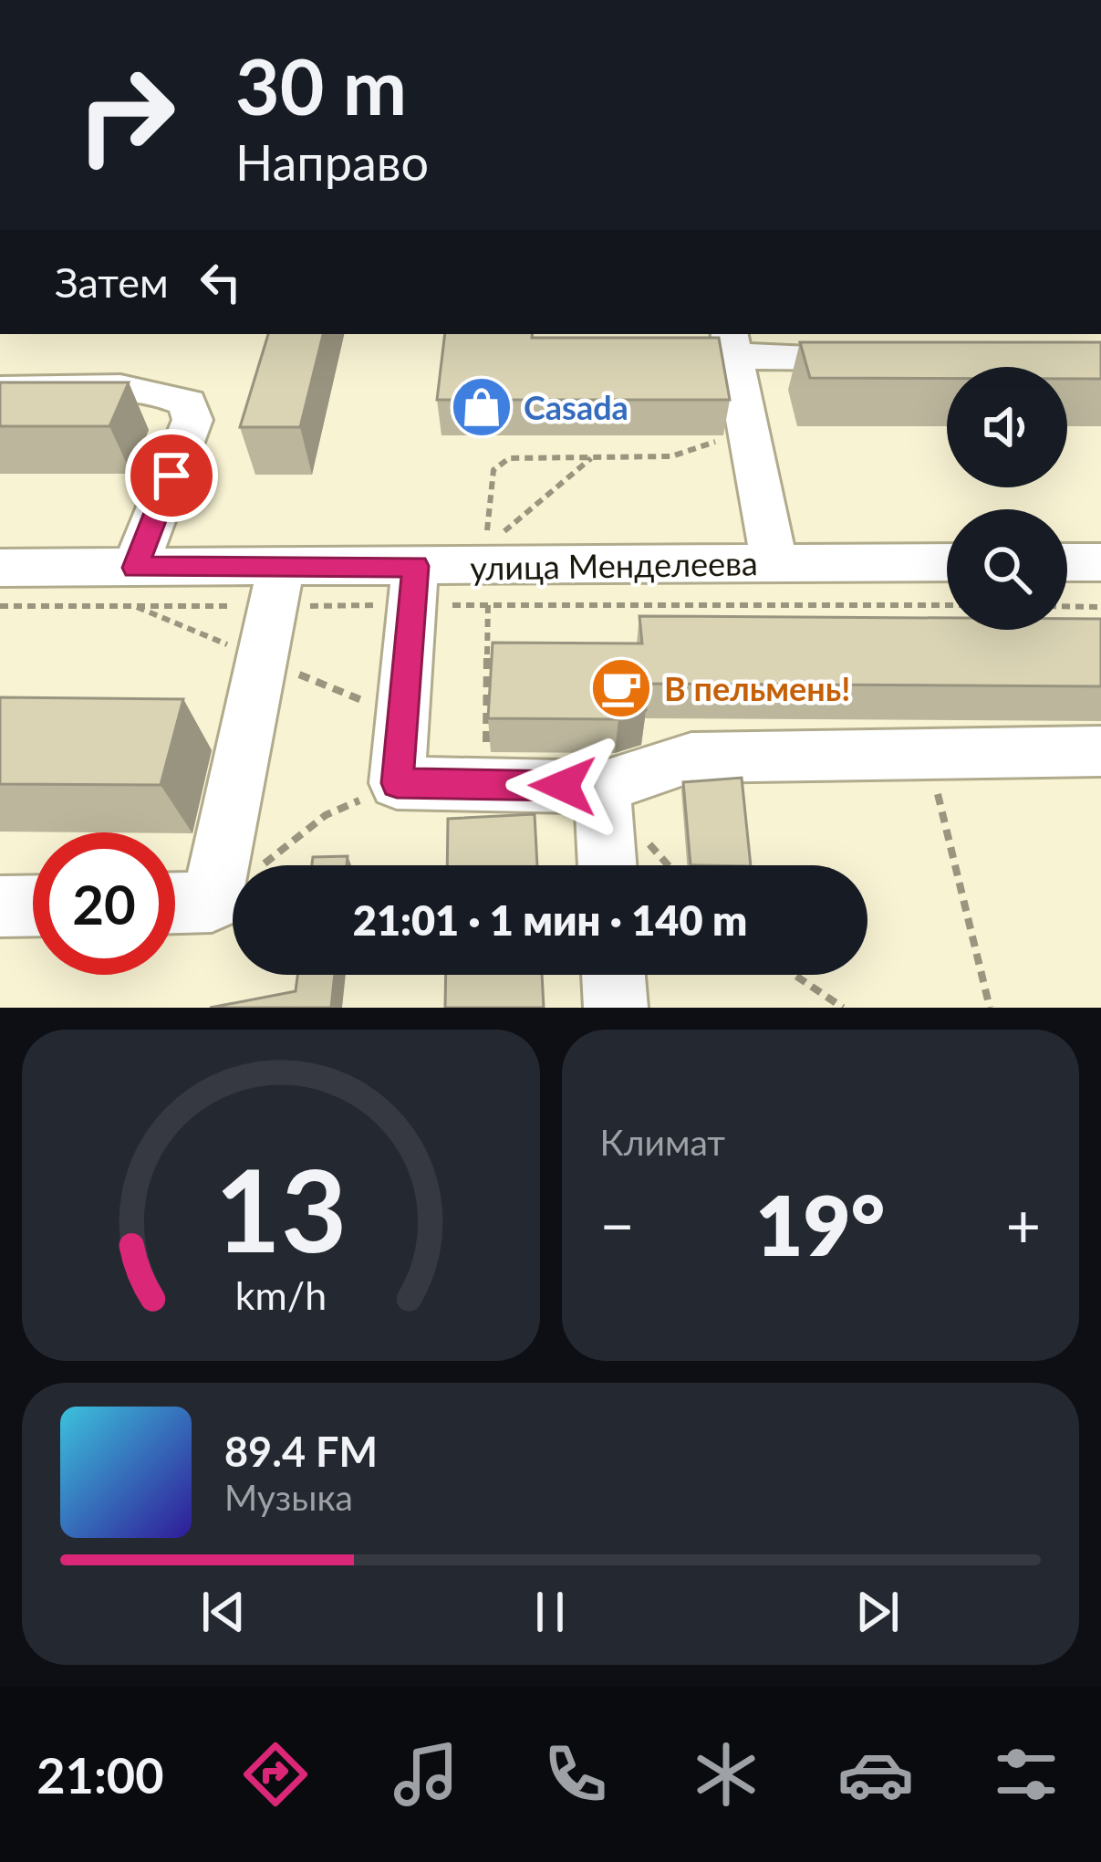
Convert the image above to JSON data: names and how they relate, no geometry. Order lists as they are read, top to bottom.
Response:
{
  "streets": {
    "street": ["улица Менделеева"]
  },
  "places": {
    "shop": ["Casada"],
    "cafe": ["В пельмень!"]
  },
  "page": {
    "turn": ["30 m", "Направо"],
    "then": "Затем",
    "limit": "20",
    "trip": "21:01 · 1 мин · 140 m",
    "tile": "Климат",
    "heat": ["−", "19°", "+"],
    "song": ["89.4 FM", "Музыка"],
    "tabs": "21:00",
    "gauge": ["13", "km/h"]
  }
}
